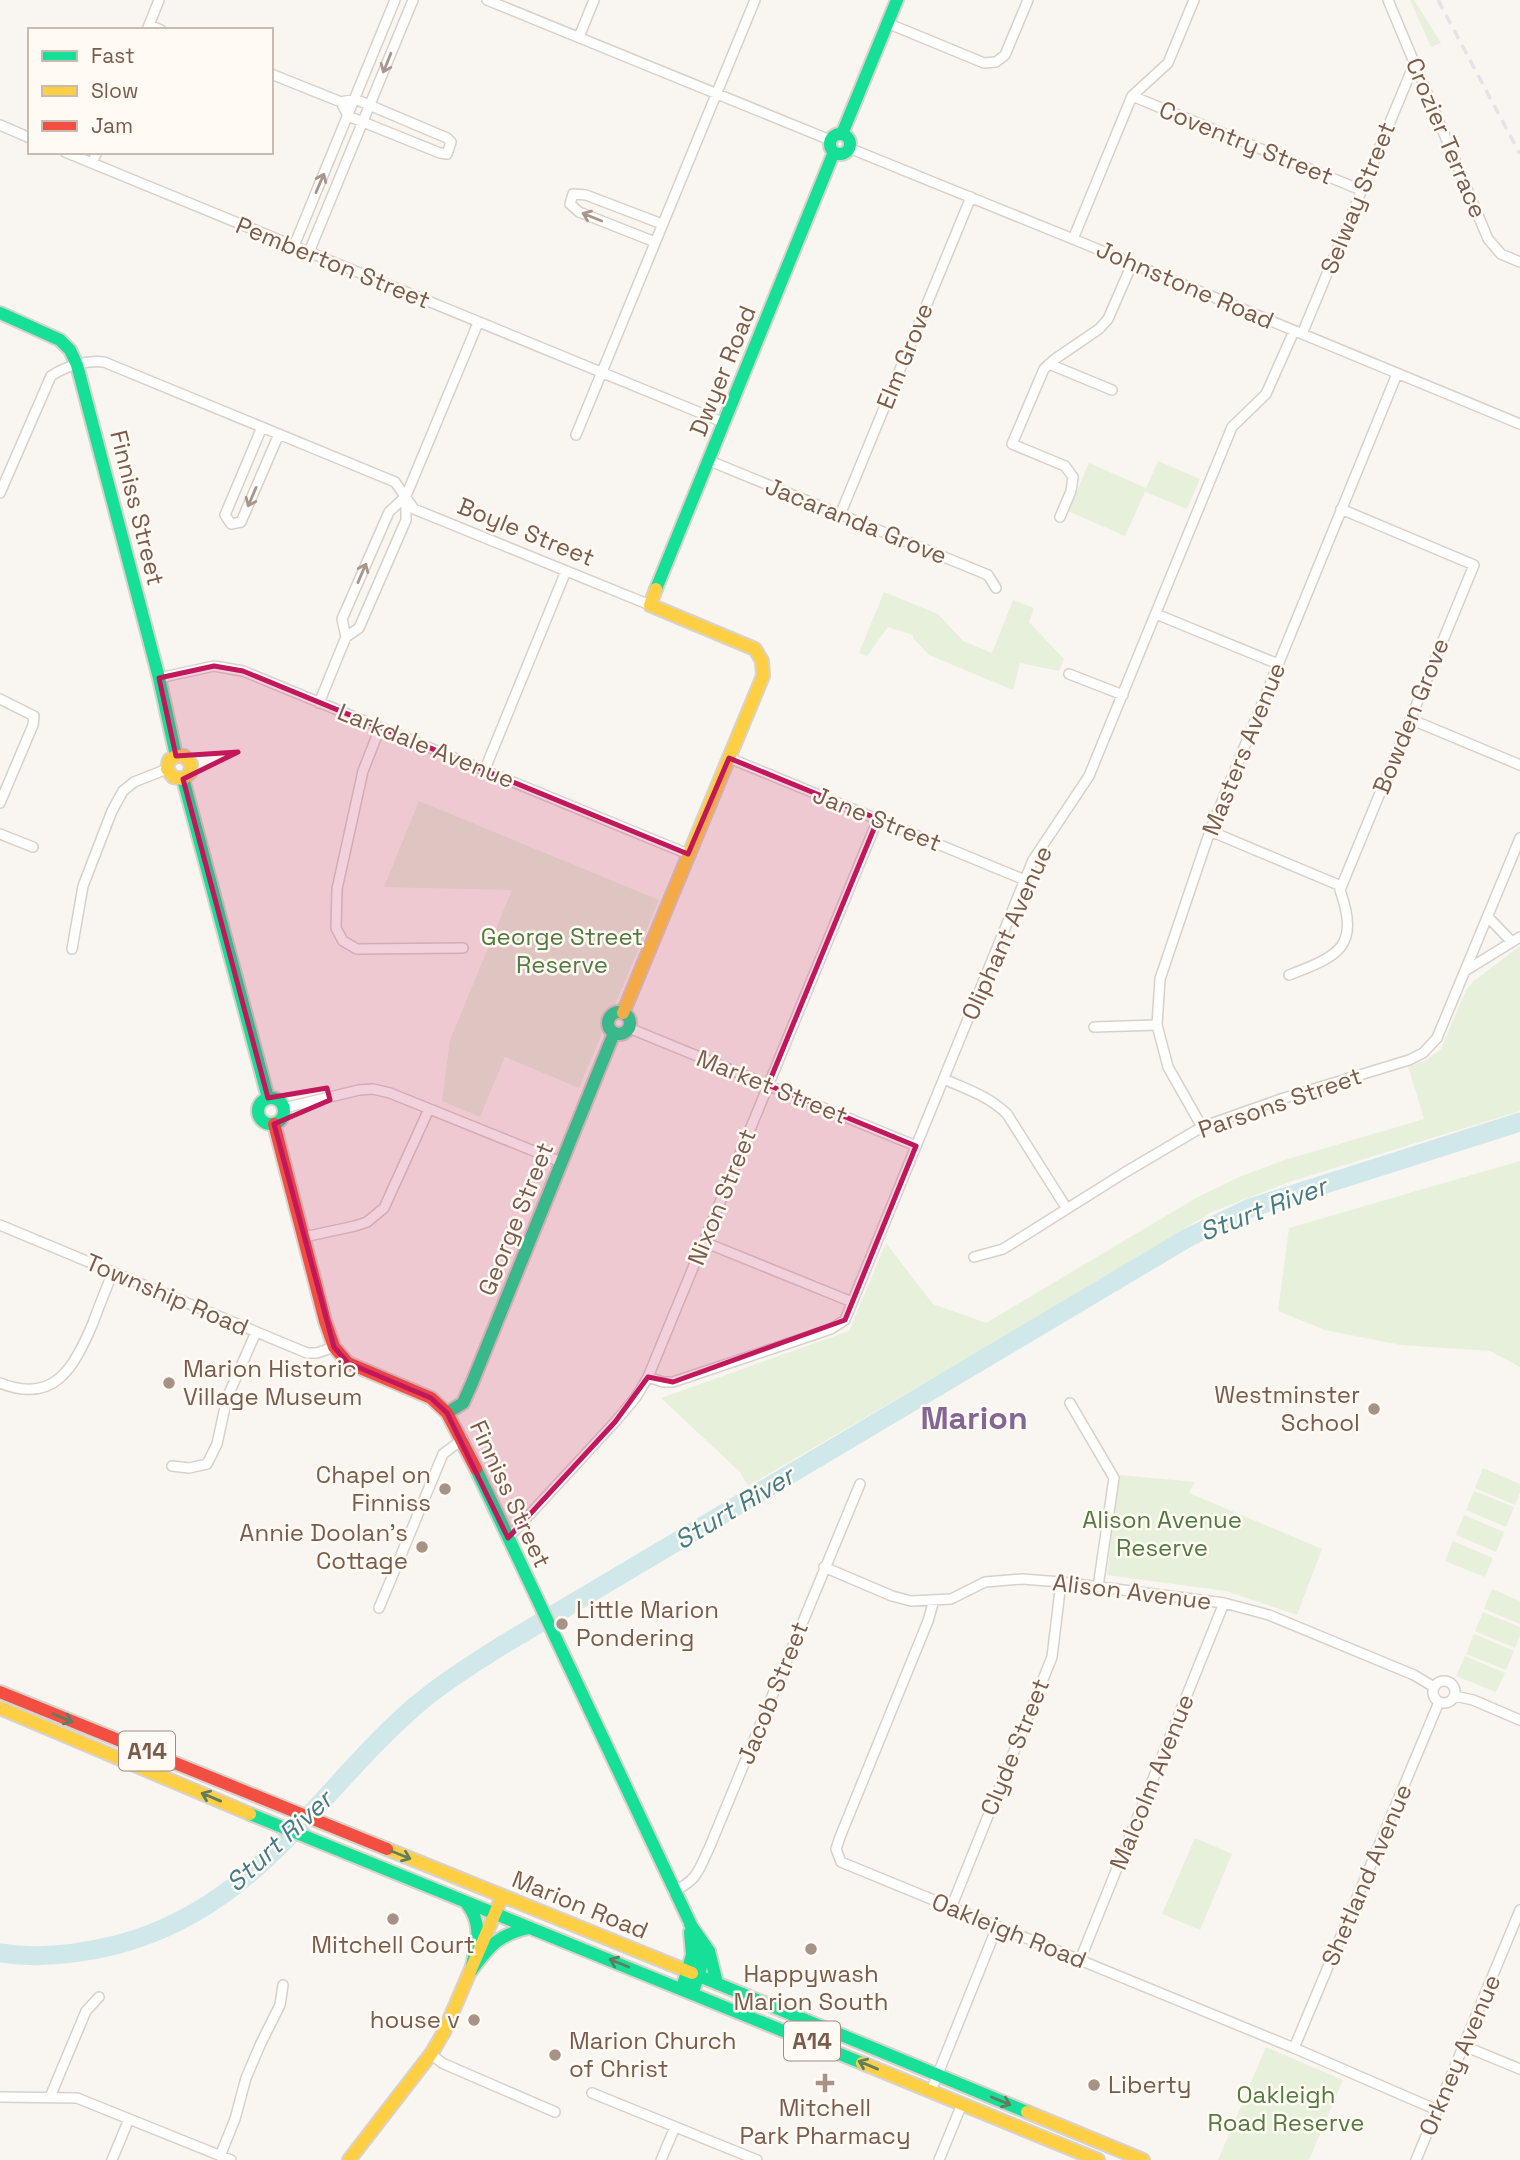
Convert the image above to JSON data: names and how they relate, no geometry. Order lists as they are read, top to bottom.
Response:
{
  "streets": {
    "street": [
      "Crozier Terrace",
      "Coventry Street",
      "Selway Street",
      "Pemberton Street",
      "Johnstone Road",
      "Elm Grove",
      "Dwyer Road",
      "Finniss Street",
      "Jacaranda Grove",
      "Boyle Street",
      "Bowden Grove",
      "Larkdale Avenue",
      "Masters Avenue",
      "Jane Street",
      "Oliphant Avenue",
      "Market Street",
      "Parsons Street",
      "Nixon Street",
      "George Street",
      "Township Road",
      "Alison Avenue",
      "Jacob Street",
      "Clyde Street",
      "A14",
      "Malcolm Avenue",
      "Shetland Avenue",
      "Marion Road",
      "Oakleigh Road",
      "Orkney Avenue"
    ]
  },
  "crossings": [
    ["Crozier Terrace", "Selway Street"],
    ["Coventry Street", "Selway Street"],
    ["Selway Street", "Johnstone Road"],
    ["Selway Street", "Oliphant Avenue"],
    ["Pemberton Street", "Dwyer Road"],
    ["Johnstone Road", "Elm Grove"],
    ["Johnstone Road", "Masters Avenue"],
    ["Johnstone Road", "Oliphant Avenue"],
    ["Elm Grove", "Jacaranda Grove"],
    ["Dwyer Road", "Jacaranda Grove"],
    ["Dwyer Road", "Boyle Street"],
    ["Finniss Street", "Boyle Street"],
    ["Finniss Street", "Larkdale Avenue"],
    ["Finniss Street", "Nixon Street"],
    ["Finniss Street", "George Street"],
    ["Finniss Street", "Township Road"],
    ["Finniss Street", "Jacob Street"],
    ["Finniss Street", "Marion Road"],
    ["Boyle Street", "Jane Street"],
    ["Bowden Grove", "Masters Avenue"],
    ["Masters Avenue", "Parsons Street"],
    ["Jane Street", "Oliphant Avenue"],
    ["Jane Street", "Nixon Street"],
    ["Oliphant Avenue", "Market Street"],
    ["Oliphant Avenue", "Nixon Street"],
    ["Market Street", "Nixon Street"],
    ["Market Street", "George Street"],
    ["Alison Avenue", "Jacob Street"],
    ["Alison Avenue", "Clyde Street"],
    ["Alison Avenue", "Malcolm Avenue"],
    ["Alison Avenue", "Shetland Avenue"],
    ["Alison Avenue", "Oakleigh Road"],
    ["Clyde Street", "Oakleigh Road"],
    ["Malcolm Avenue", "Oakleigh Road"],
    ["Shetland Avenue", "Oakleigh Road"],
    ["Oakleigh Road", "Orkney Avenue"]
  ],
  "districts": ["Marion"],
  "water": ["Sturt River"],
  "parks": ["George Street Reserve", "Alison Avenue Reserve", "Oakleigh Road Reserve"],
  "places": {
    "other": [
      "Marion Historic Village Museum",
      "Westminster School",
      "Chapel on Finniss",
      "Annie Doolan's Cottage",
      "Little Marion Pondering",
      "Mitchell Court",
      "Happywash Marion South",
      "house v",
      "Marion Church of Christ",
      "Liberty"
    ],
    "health": ["Mitchell Park Pharmacy"]
  },
  "legend": ["Fast", "Slow", "Jam"]
}
